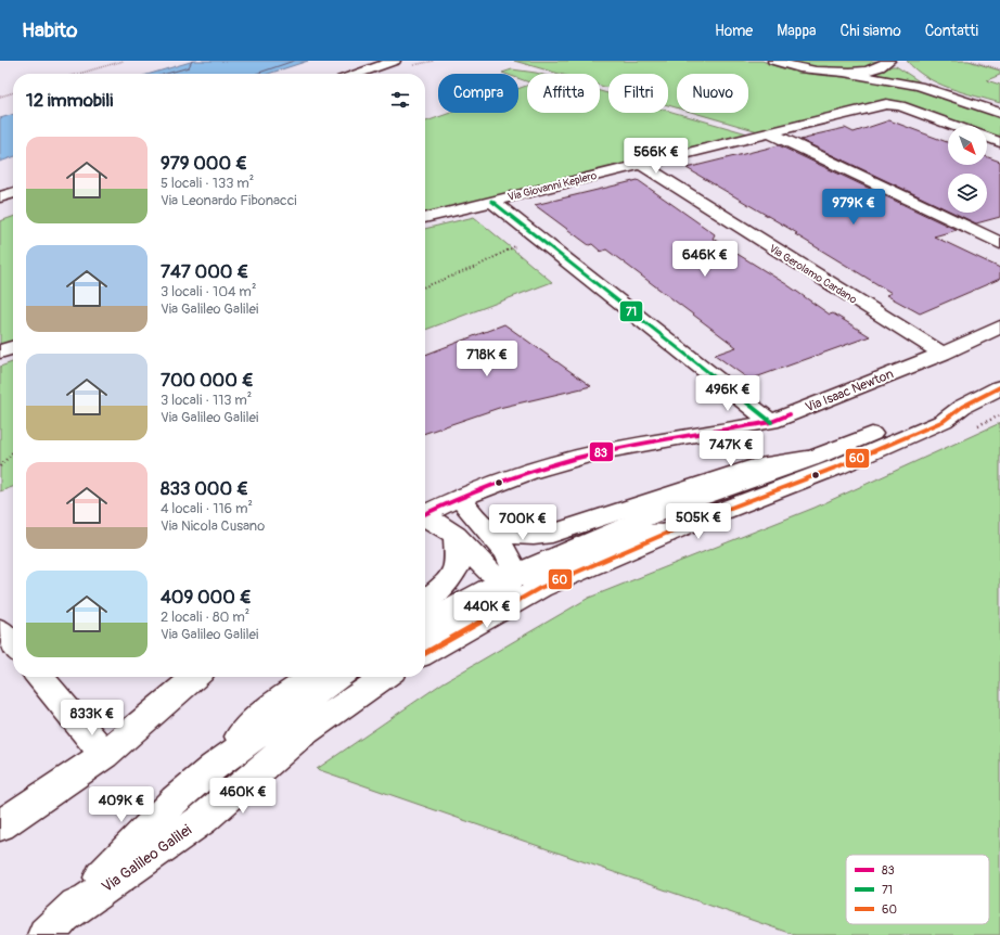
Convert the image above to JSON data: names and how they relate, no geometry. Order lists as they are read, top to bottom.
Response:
{
  "streets": {
    "street": [
      "Via Giovanni Keplero",
      "Via Gerolamo Cardano",
      "Via Isaac Newton",
      "Via Galileo Galilei"
    ]
  },
  "crossings": [
    ["Via Giovanni Keplero", "Via Gerolamo Cardano"],
    ["Via Gerolamo Cardano", "Via Isaac Newton"]
  ],
  "lines": ["transit line 71", "transit line 60", "transit line 83"],
  "legend": ["83", "71", "60"],
  "north": "bottom right",
  "page": {
    "header": "Habito",
    "nav": [
      "Home",
      "Mappa",
      "Chi siamo",
      "Contatti"
    ],
    "chip": [
      "Compra",
      "Affitta",
      "Filtri",
      "Nuovo"
    ],
    "heading": "12 immobili",
    "list": [
      {
        "name": "979 000 €",
        "note": "5 locali · 133 m² · Via Leonardo Fibonacci"
      },
      {
        "name": "747 000 €",
        "note": "3 locali · 104 m² · Via Galileo Galilei"
      },
      {
        "name": "700 000 €",
        "note": "3 locali · 113 m² · Via Galileo Galilei"
      },
      {
        "name": "833 000 €",
        "note": "4 locali · 116 m² · Via Nicola Cusano"
      },
      {
        "name": "409 000 €",
        "note": "2 locali · 80 m² · Via Galileo Galilei"
      }
    ],
    "price": [
      "566K €",
      "979K €",
      "646K €",
      "718K €",
      "496K €",
      "747K €",
      "505K €",
      "700K €",
      "440K €",
      "833K €",
      "460K €",
      "409K €"
    ]
  }
}
